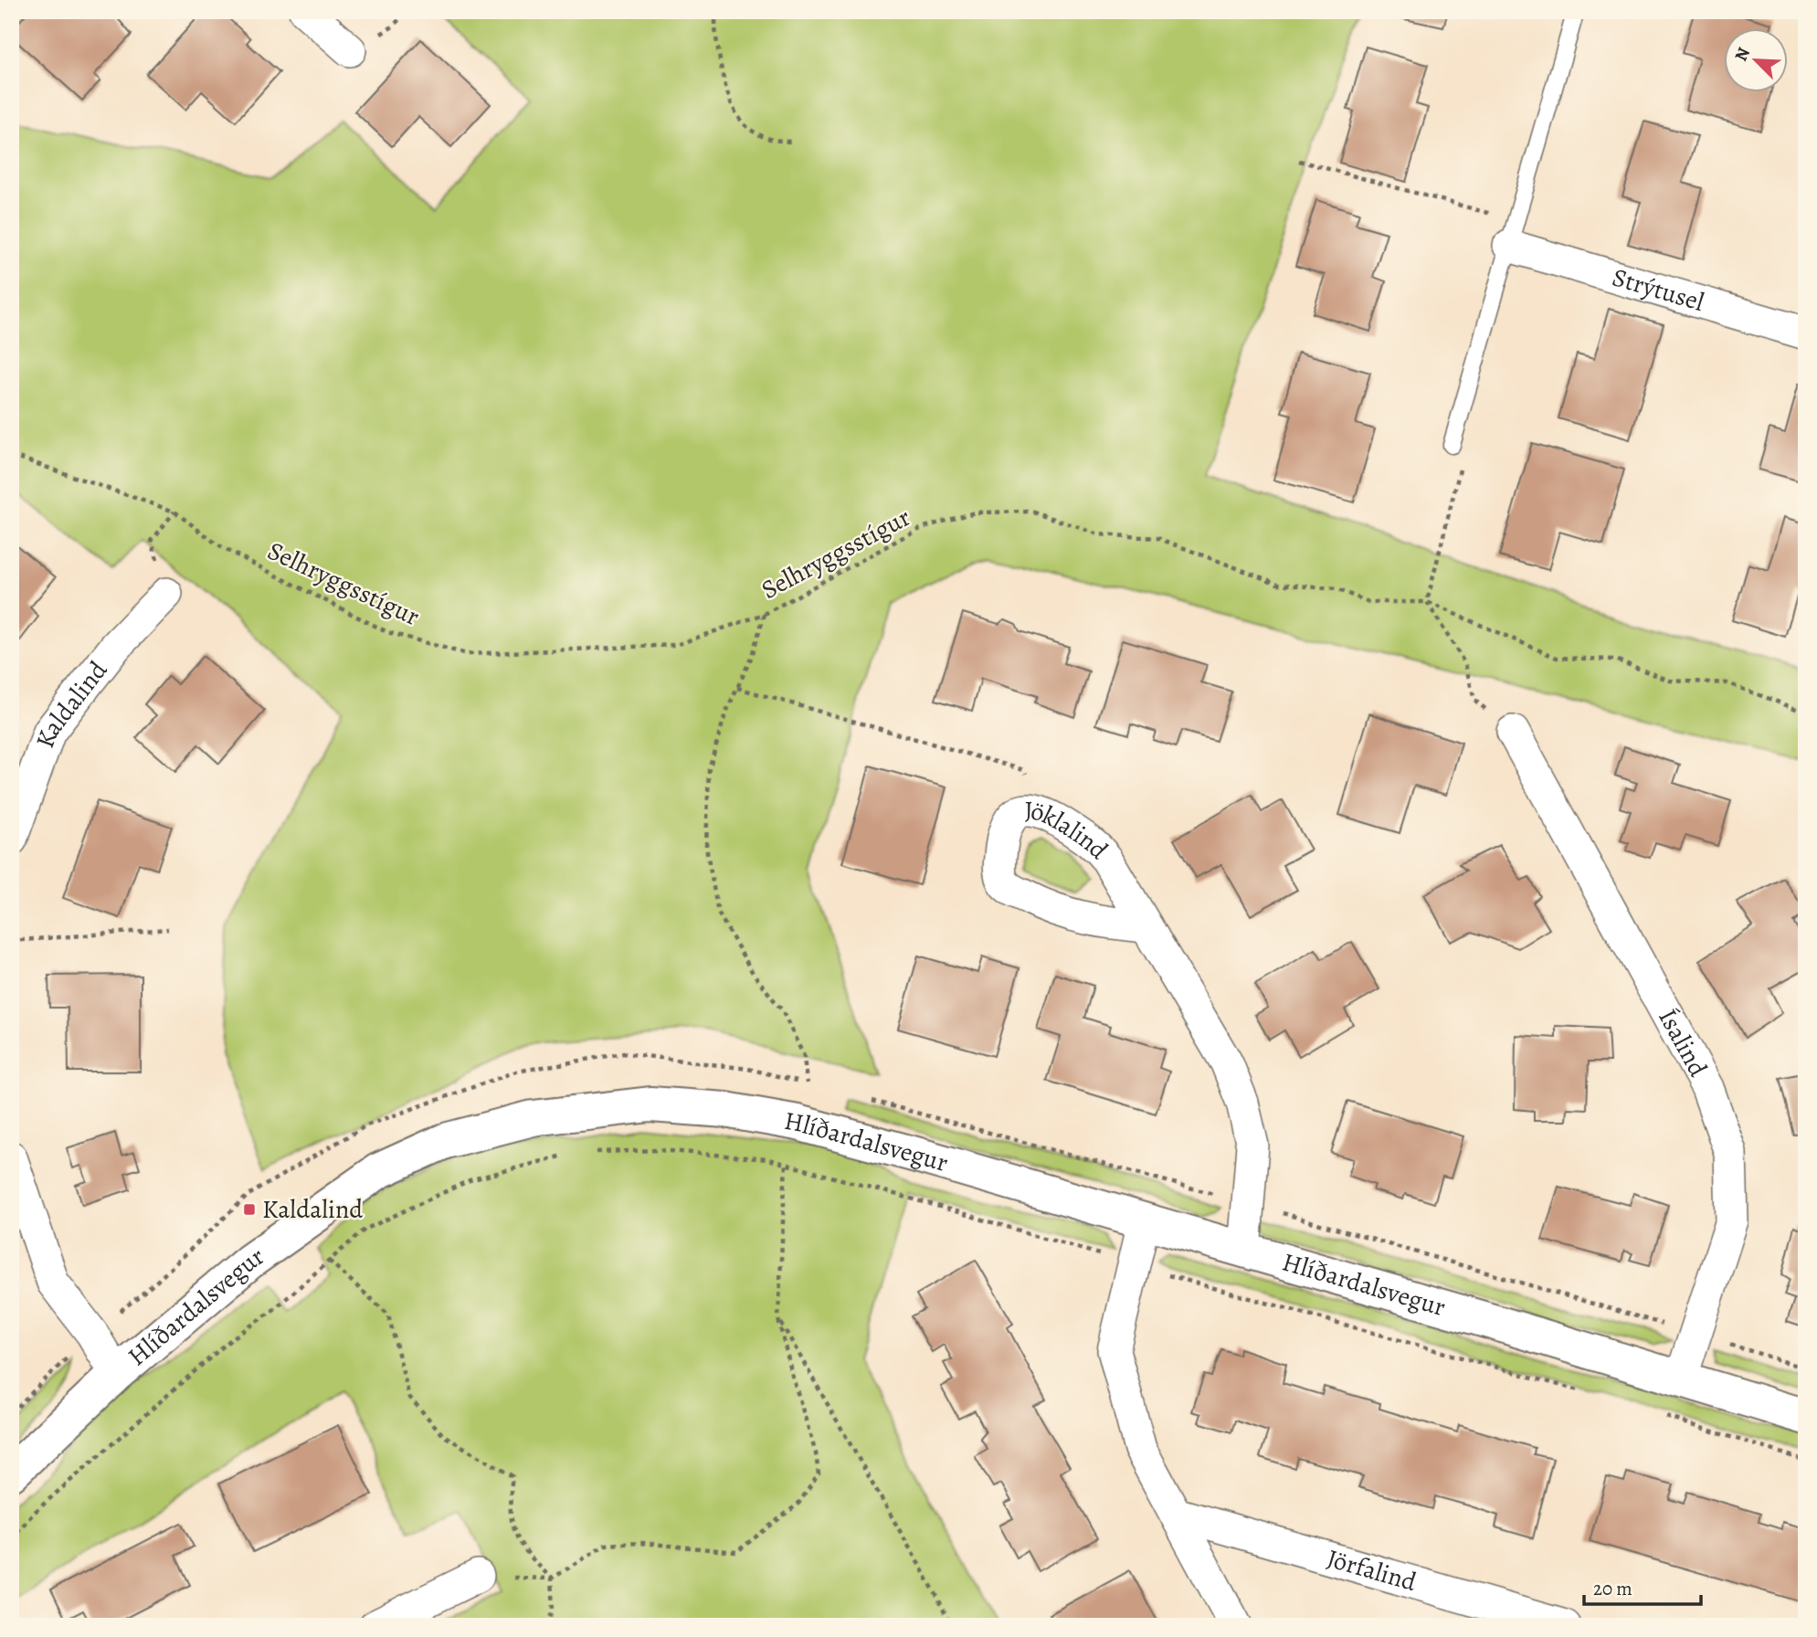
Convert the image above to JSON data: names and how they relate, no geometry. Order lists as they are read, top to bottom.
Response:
{
  "streets": {
    "street": [
      "Strýtusel",
      "Kaldalind",
      "Jöklalind",
      "Ísalind",
      "Hlíðardalsvegur",
      "Jörfalind"
    ],
    "path": ["Selhryggsstígur"]
  },
  "crossings": [
    ["Jöklalind", "Hlíðardalsvegur"],
    ["Ísalind", "Hlíðardalsvegur"]
  ],
  "places": {
    "transit": ["Kaldalind"]
  },
  "scale_bar": "20 m",
  "north": "top left"
}
